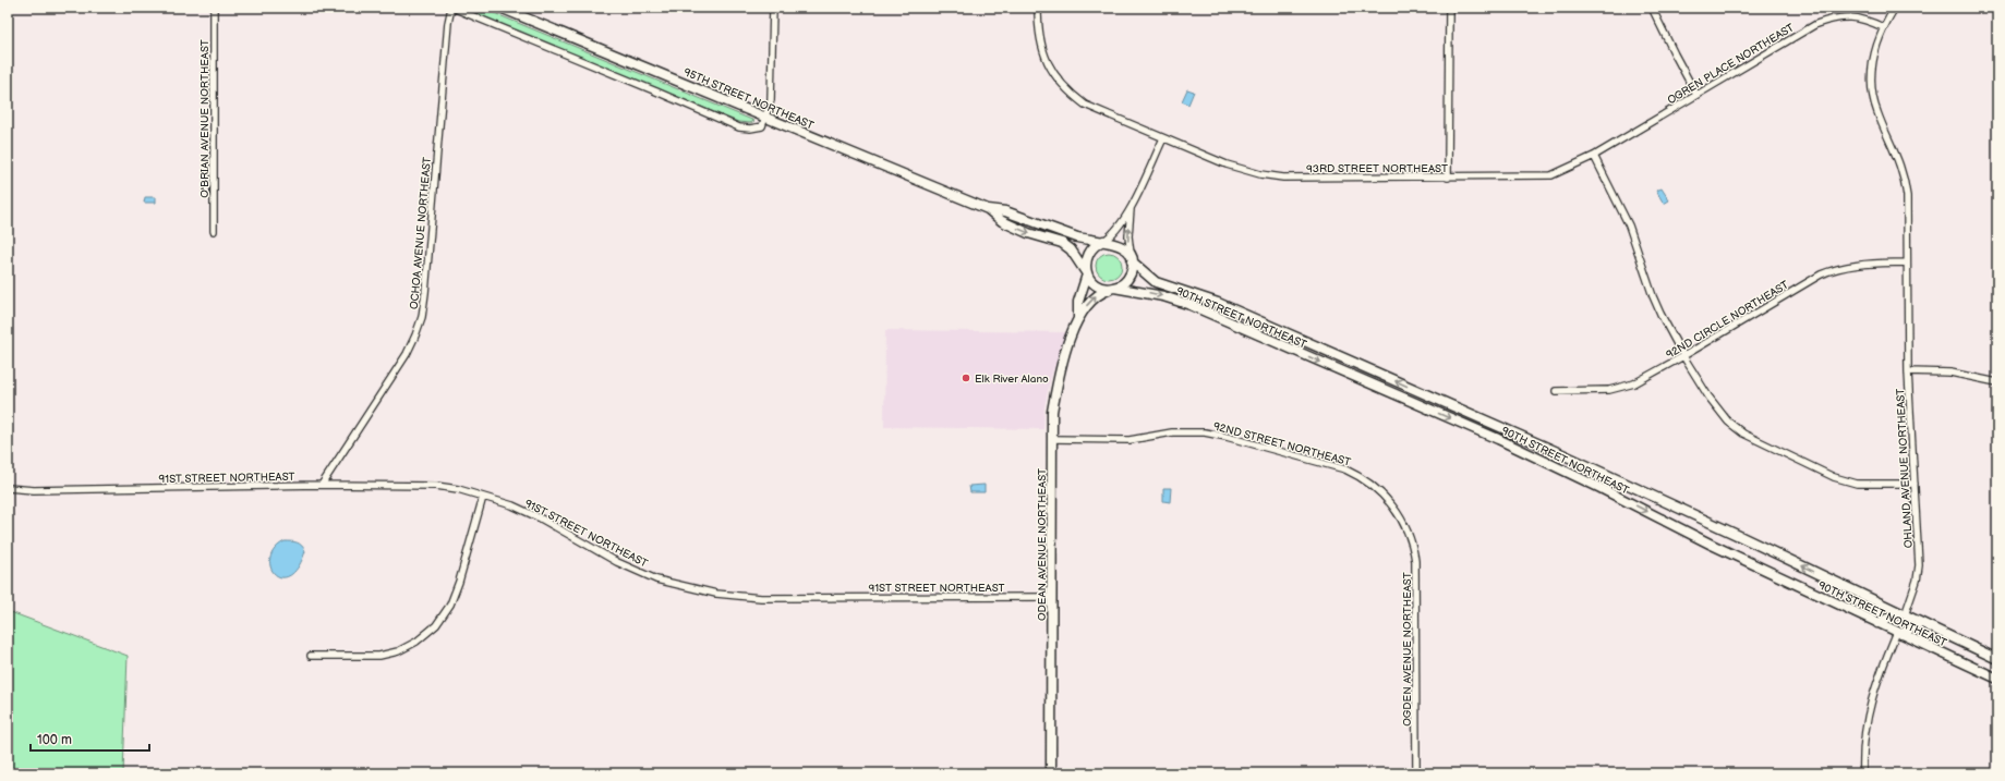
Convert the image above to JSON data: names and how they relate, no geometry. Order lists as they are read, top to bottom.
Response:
{
  "streets": {
    "main road": ["95TH STREET NORTHEAST", "90TH STREET NORTHEAST", "ODEAN AVENUE NORTHEAST"],
    "street": [
      "OGREN PLACE NORTHEAST",
      "O'BRIAN AVENUE NORTHEAST",
      "93RD STREET NORTHEAST",
      "OCHOA AVENUE NORTHEAST",
      "92ND CIRCLE NORTHEAST",
      "92ND STREET NORTHEAST",
      "OHLAND AVENUE NORTHEAST",
      "91ST STREET NORTHEAST",
      "OGDEN AVENUE NORTHEAST"
    ]
  },
  "crossings": [
    ["OGREN PLACE NORTHEAST", "93RD STREET NORTHEAST"],
    ["OGREN PLACE NORTHEAST", "OHLAND AVENUE NORTHEAST"],
    ["OCHOA AVENUE NORTHEAST", "91ST STREET NORTHEAST"],
    ["90TH STREET NORTHEAST", "OHLAND AVENUE NORTHEAST"],
    ["90TH STREET NORTHEAST", "ODEAN AVENUE NORTHEAST"],
    ["92ND CIRCLE NORTHEAST", "OHLAND AVENUE NORTHEAST"],
    ["92ND STREET NORTHEAST", "ODEAN AVENUE NORTHEAST"],
    ["92ND STREET NORTHEAST", "OGDEN AVENUE NORTHEAST"],
    ["91ST STREET NORTHEAST", "ODEAN AVENUE NORTHEAST"]
  ],
  "places": ["Elk River Alano"],
  "scale_bar": "100 m"
}
